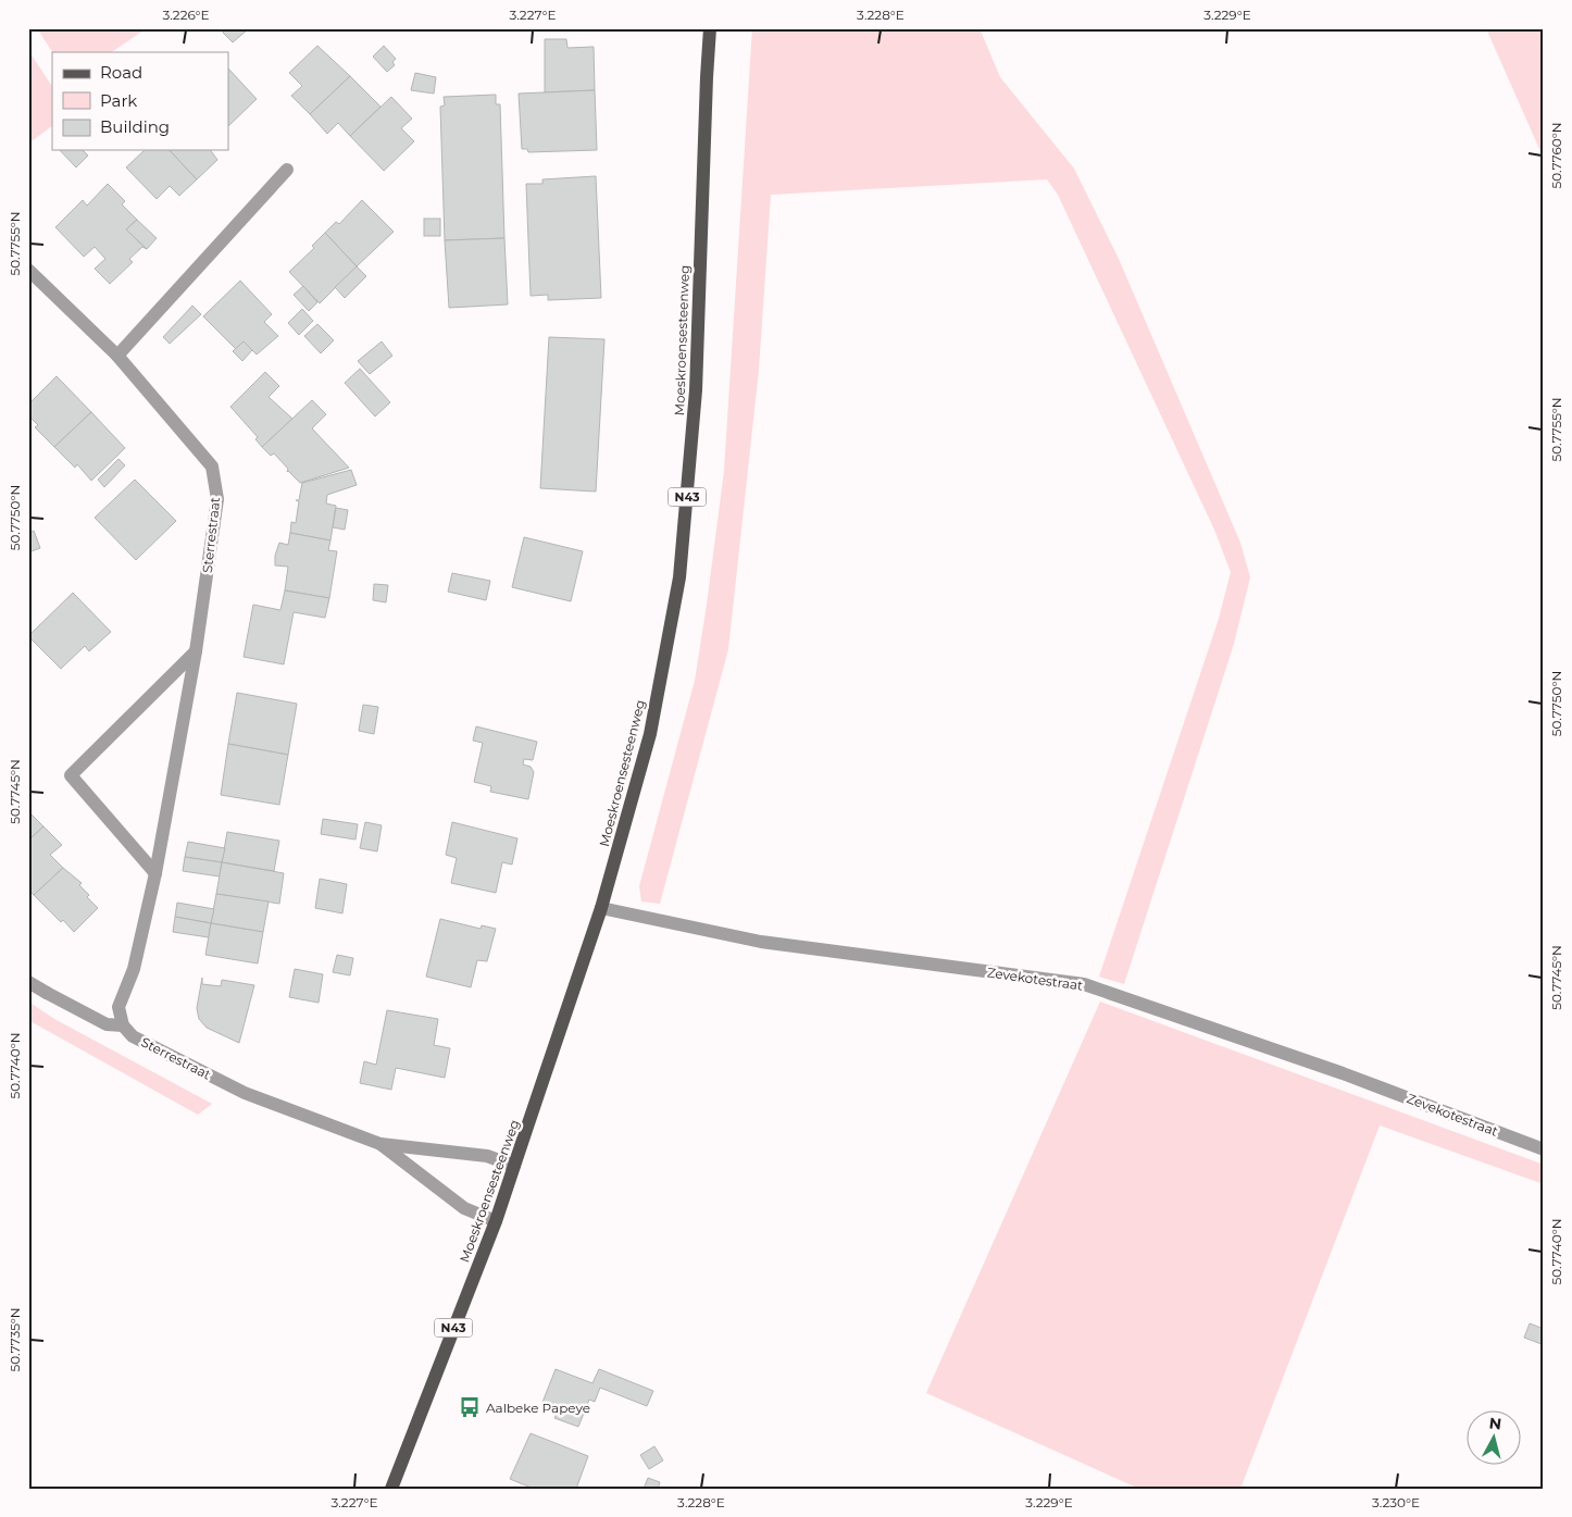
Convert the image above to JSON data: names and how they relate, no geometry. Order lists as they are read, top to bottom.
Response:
{
  "streets": {
    "main road": ["Moeskroensesteenweg", "N43"],
    "street": ["Sterrestraat", "Zevekotestraat"]
  },
  "crossings": [
    ["Moeskroensesteenweg", "Sterrestraat"],
    ["Moeskroensesteenweg", "Zevekotestraat"]
  ],
  "places": {
    "bus stop": ["Aalbeke Papeye"]
  },
  "legend": ["Road", "Park", "Building"],
  "north": "top",
  "coordinates": [
    "3.226°E",
    "3.227°E",
    "3.228°E",
    "3.229°E",
    "50.7760°N",
    "50.7755°N",
    "50.7750°N",
    "50.7745°N",
    "50.7740°N",
    "50.7735°N",
    "3.230°E"
  ]
}
